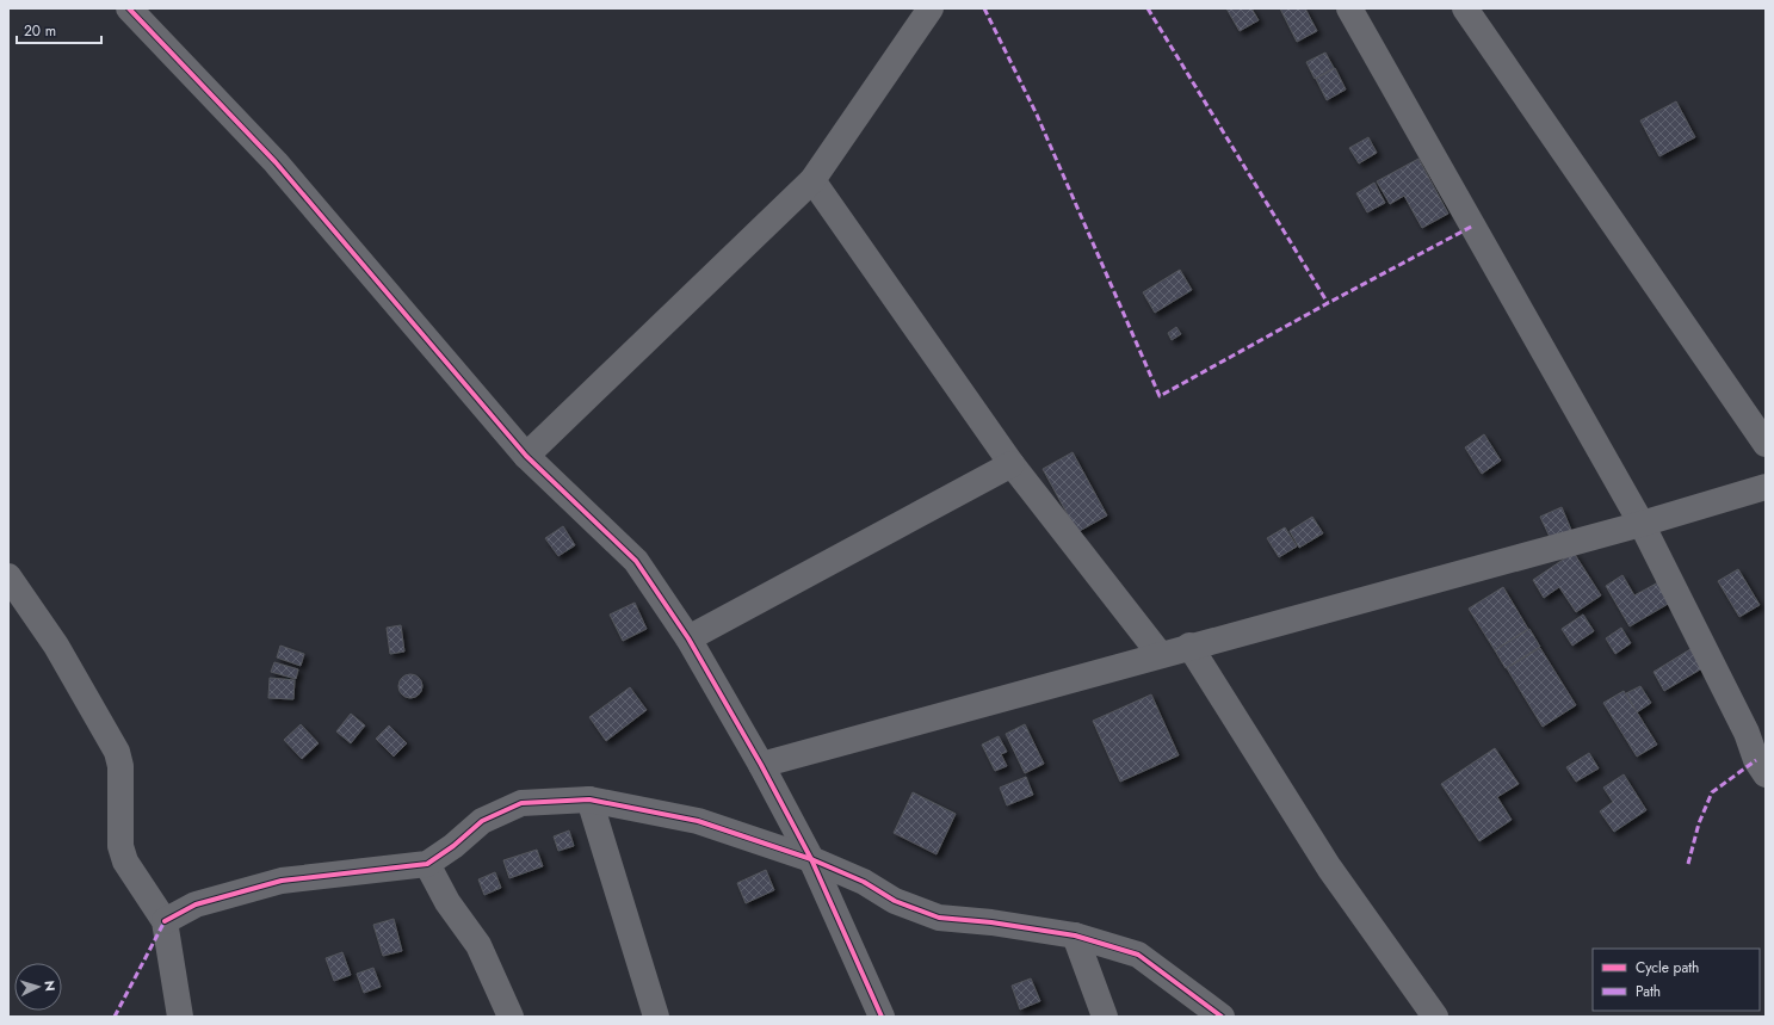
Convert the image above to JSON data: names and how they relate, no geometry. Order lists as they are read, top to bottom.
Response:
{
  "legend": ["Cycle path", "Path"],
  "scale_bar": "20 m",
  "north": "right"
}
